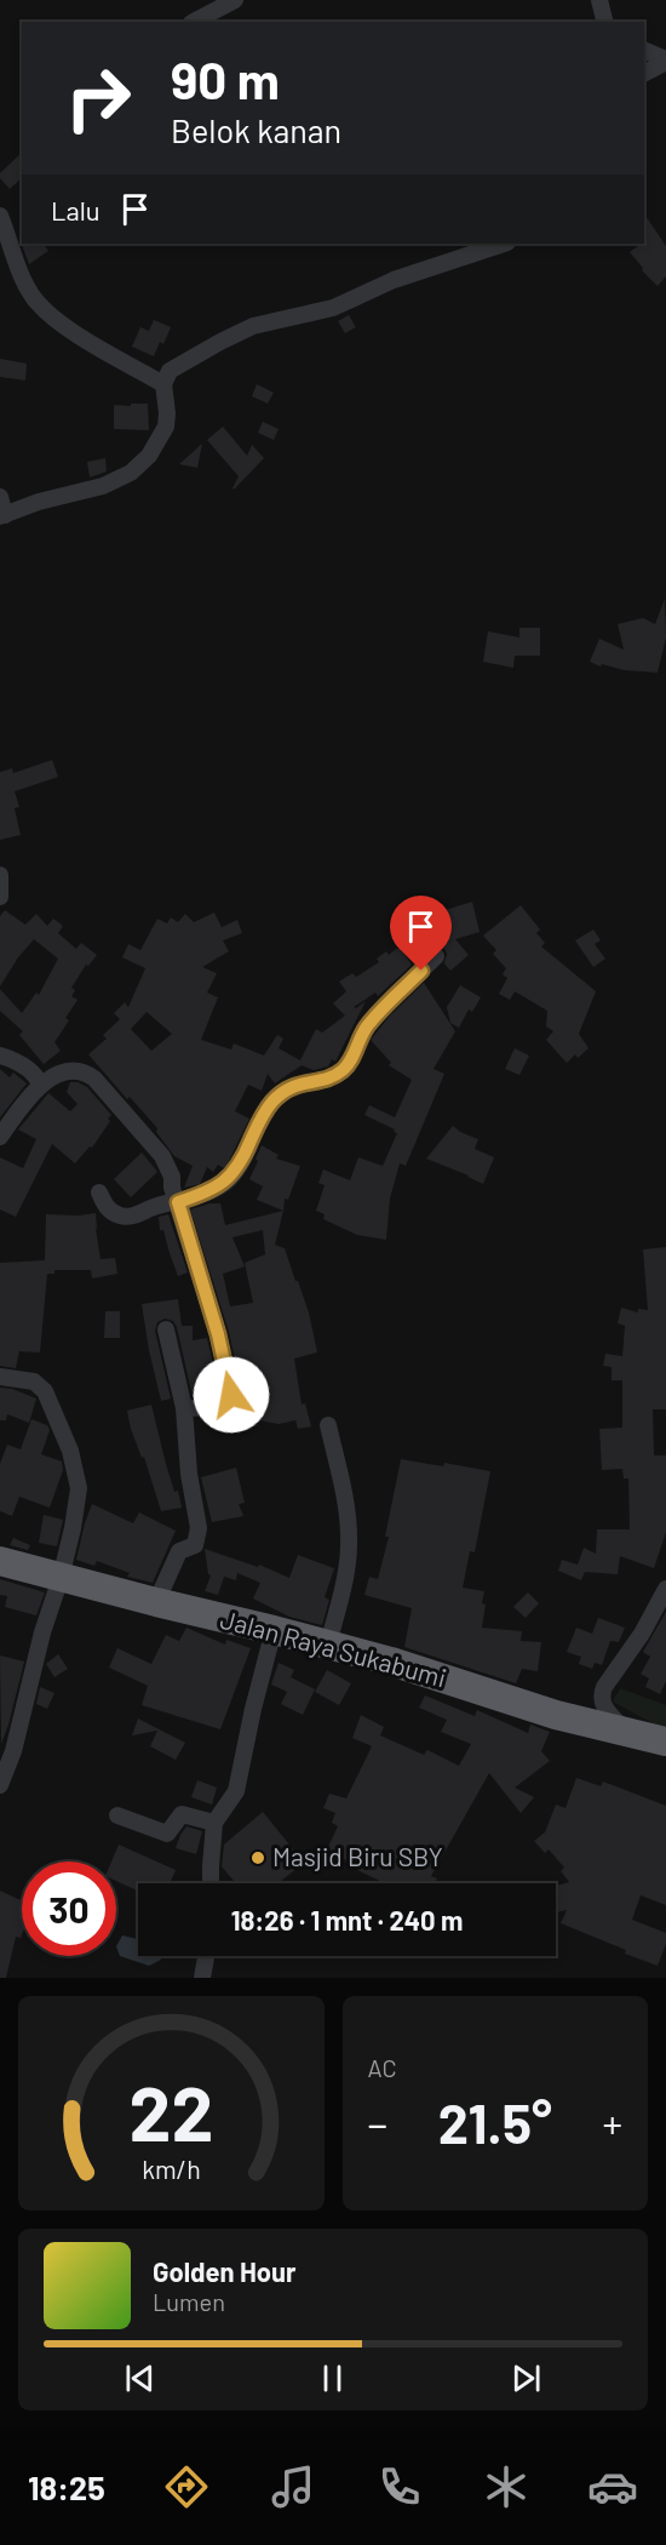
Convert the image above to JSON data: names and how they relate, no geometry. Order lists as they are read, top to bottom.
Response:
{
  "streets": {
    "highway": ["Jalan Raya Sukabumi"]
  },
  "places": ["Masjid Biru SBY"],
  "page": {
    "turn": ["90 m", "Belok kanan"],
    "then": "Lalu",
    "limit": "30",
    "trip": "18:26 · 1 mnt · 240 m",
    "tile": "AC",
    "heat": ["−", "21.5°", "+"],
    "song": ["Golden Hour", "Lumen"],
    "tabs": "18:25",
    "gauge": ["22", "km/h"]
  }
}
